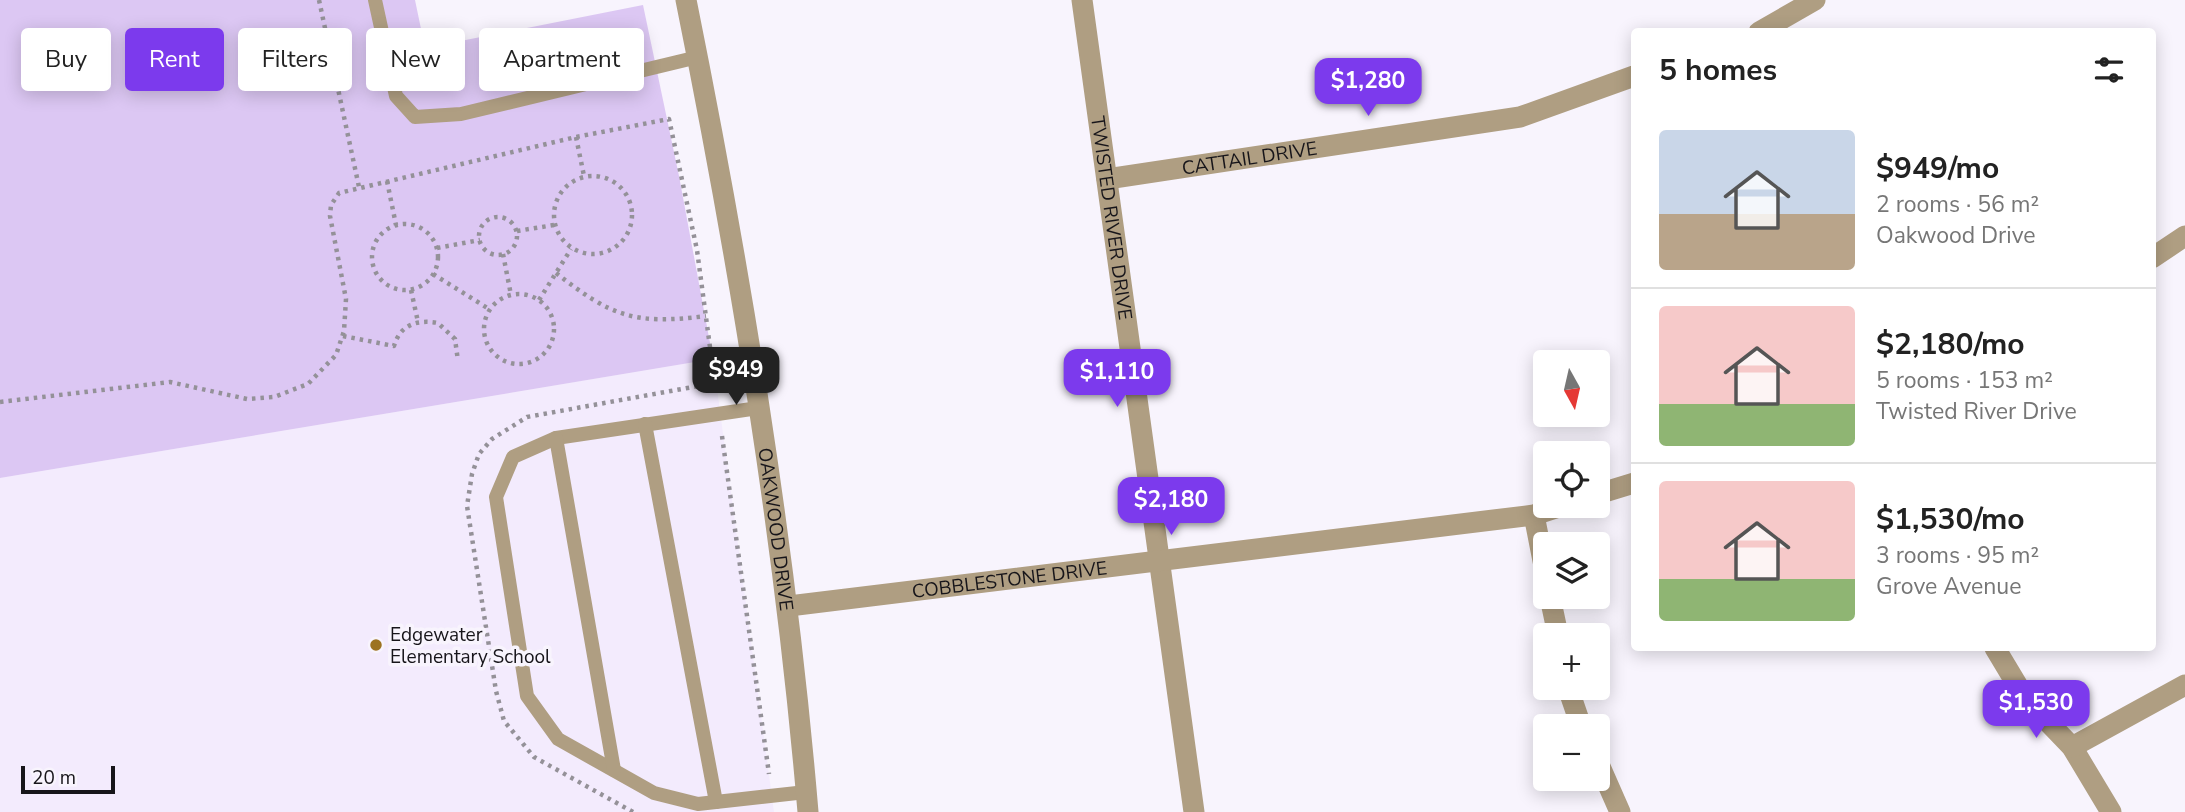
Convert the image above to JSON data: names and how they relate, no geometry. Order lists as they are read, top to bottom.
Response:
{
  "streets": {
    "street": [
      "CATTAIL DRIVE",
      "TWISTED RIVER DRIVE",
      "OAKWOOD DRIVE",
      "COBBLESTONE DRIVE"
    ]
  },
  "crossings": [
    ["CATTAIL DRIVE", "TWISTED RIVER DRIVE"],
    ["TWISTED RIVER DRIVE", "COBBLESTONE DRIVE"],
    ["OAKWOOD DRIVE", "COBBLESTONE DRIVE"]
  ],
  "places": ["Edgewater Elementary School"],
  "scale_bar": "20 m",
  "north": "bottom",
  "page": {
    "chip": [
      "Buy",
      "Rent",
      "Filters",
      "New",
      "Apartment"
    ],
    "heading": "5 homes",
    "price": [
      "$1,280",
      "$949",
      "$1,110",
      "$2,180",
      "$1,530"
    ],
    "list": [
      {
        "name": "$949/mo",
        "note": "2 rooms · 56 m² · Oakwood Drive"
      },
      {
        "name": "$2,180/mo",
        "note": "5 rooms · 153 m² · Twisted River Drive"
      },
      {
        "name": "$1,530/mo",
        "note": "3 rooms · 95 m² · Grove Avenue"
      }
    ],
    "map_buttons": ["+", "−"],
    "scale": "20 m"
  }
}
